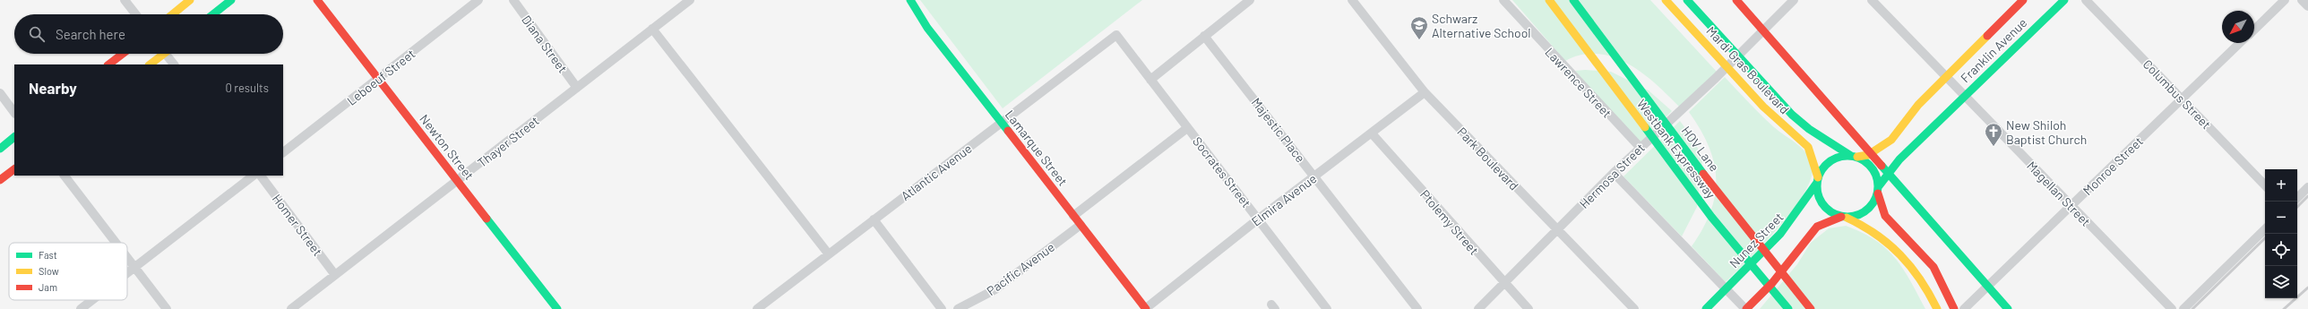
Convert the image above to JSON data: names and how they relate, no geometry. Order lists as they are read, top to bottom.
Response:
{
  "streets": {
    "main road": [
      "Franklin Avenue",
      "Mardi Gras Boulevard",
      "Newton Street",
      "Lamarque Street",
      "Westbank Expressway",
      "HOV Lane",
      "Nunez Street"
    ],
    "street": [
      "Diana Street",
      "Leboeuf Street",
      "Lawrence Street",
      "Columbus Street",
      "Majestic Place",
      "Thayer Street",
      "Park Boulevard",
      "Monroe Street",
      "Atlantic Avenue",
      "Socrates Street",
      "Hermosa Street",
      "Magellan Street",
      "Elmira Avenue",
      "Ptolemy Street",
      "Homer Street",
      "Pacific Avenue"
    ]
  },
  "crossings": [
    ["Diana Street", "Thayer Street"],
    ["Franklin Avenue", "Mardi Gras Boulevard"],
    ["Franklin Avenue", "Magellan Street"],
    ["Franklin Avenue", "Nunez Street"],
    ["Mardi Gras Boulevard", "Hermosa Street"],
    ["Mardi Gras Boulevard", "Nunez Street"],
    ["Leboeuf Street", "Newton Street"],
    ["Lawrence Street", "Hermosa Street"],
    ["Columbus Street", "Monroe Street"],
    ["Majestic Place", "Elmira Avenue"],
    ["Thayer Street", "Newton Street"],
    ["Thayer Street", "Homer Street"],
    ["Lamarque Street", "Atlantic Avenue"],
    ["Lamarque Street", "Elmira Avenue"],
    ["Lamarque Street", "Pacific Avenue"],
    ["Park Boulevard", "Hermosa Street"],
    ["Park Boulevard", "Elmira Avenue"],
    ["Monroe Street", "Magellan Street"],
    ["Atlantic Avenue", "Socrates Street"],
    ["Socrates Street", "Elmira Avenue"],
    ["Hermosa Street", "Ptolemy Street"],
    ["Elmira Avenue", "Ptolemy Street"]
  ],
  "places": {
    "school or university": ["Schwarz Alternative School"],
    "church": ["New Shiloh Baptist Church"]
  },
  "legend": ["Fast", "Slow", "Jam"],
  "north": "bottom left",
  "page": {
    "search": "Search here",
    "heading": ["Nearby", "0 results"],
    "map_buttons": ["+", "−"]
  }
}
